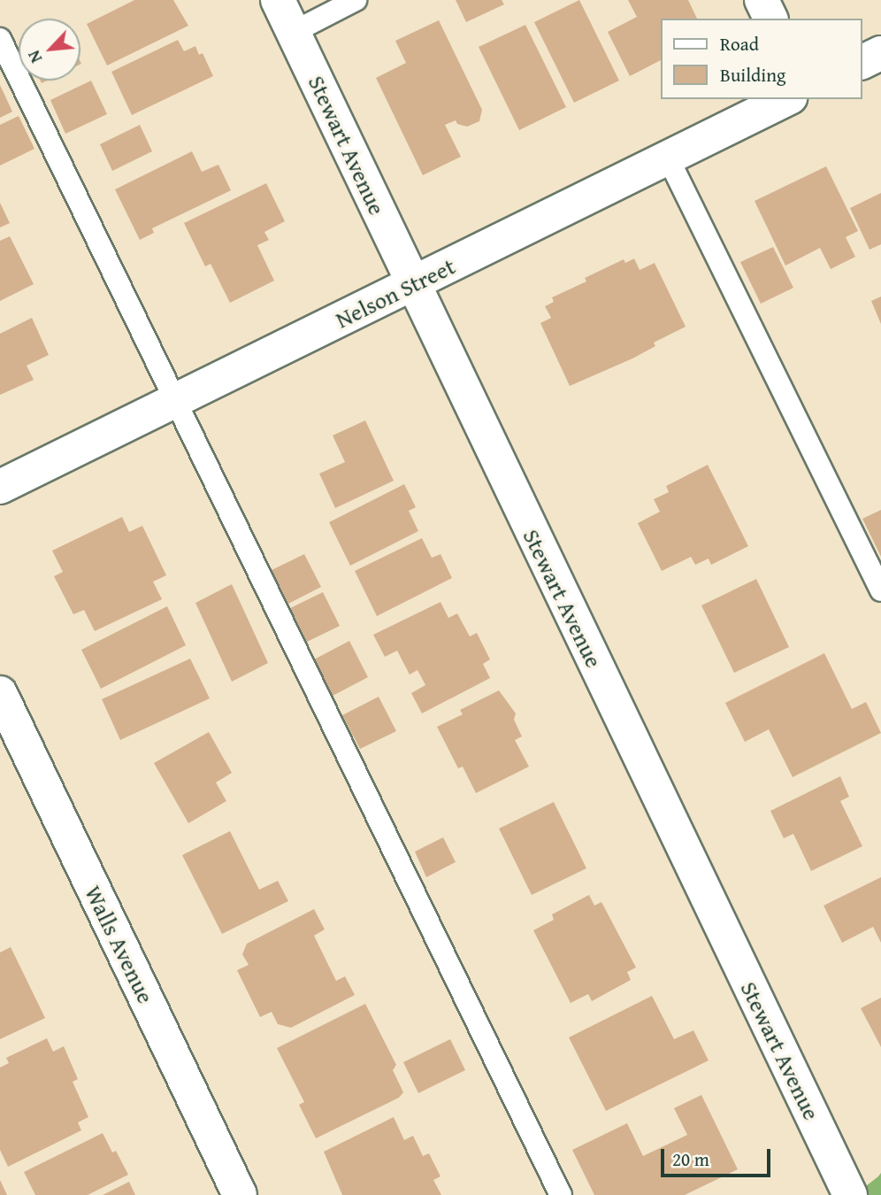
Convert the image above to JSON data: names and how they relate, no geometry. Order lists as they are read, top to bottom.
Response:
{
  "streets": {
    "street": ["Stewart Avenue", "Nelson Street", "Walls Avenue"]
  },
  "crossings": [
    ["Stewart Avenue", "Nelson Street"]
  ],
  "legend": ["Road", "Building"],
  "scale_bar": "20 m",
  "north": "bottom left"
}
